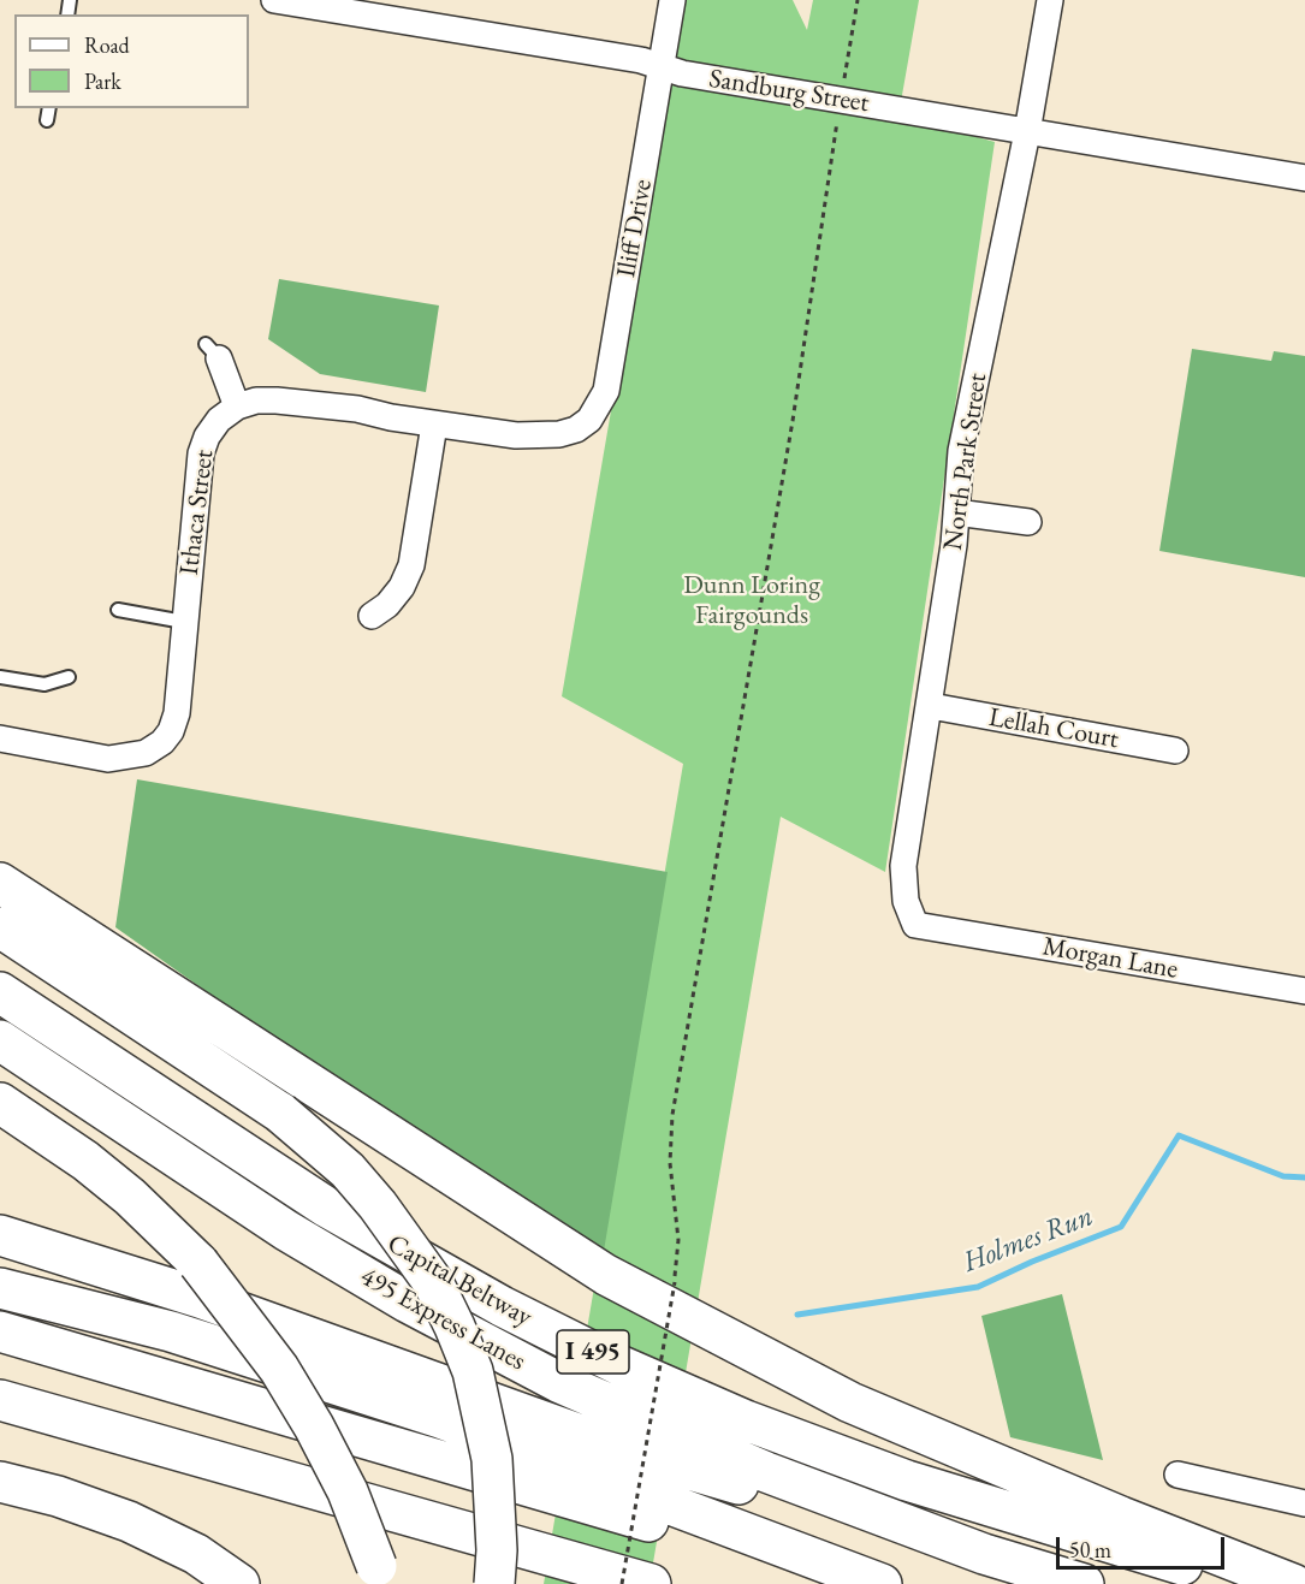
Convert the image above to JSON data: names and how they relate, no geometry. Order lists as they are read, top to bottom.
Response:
{
  "streets": {
    "highway": ["Capital Beltway", "495 Express Lanes", "I 495"],
    "street": [
      "Sandburg Street",
      "Iliff Drive",
      "North Park Street",
      "Ithaca Street",
      "Lellah Court",
      "Morgan Lane"
    ]
  },
  "crossings": [
    ["Sandburg Street", "Iliff Drive"],
    ["Sandburg Street", "North Park Street"],
    ["North Park Street", "Lellah Court"],
    ["North Park Street", "Morgan Lane"]
  ],
  "water": ["Holmes Run"],
  "parks": ["Dunn Loring Fairgounds"],
  "legend": ["Road", "Park"],
  "scale_bar": "50 m"
}
